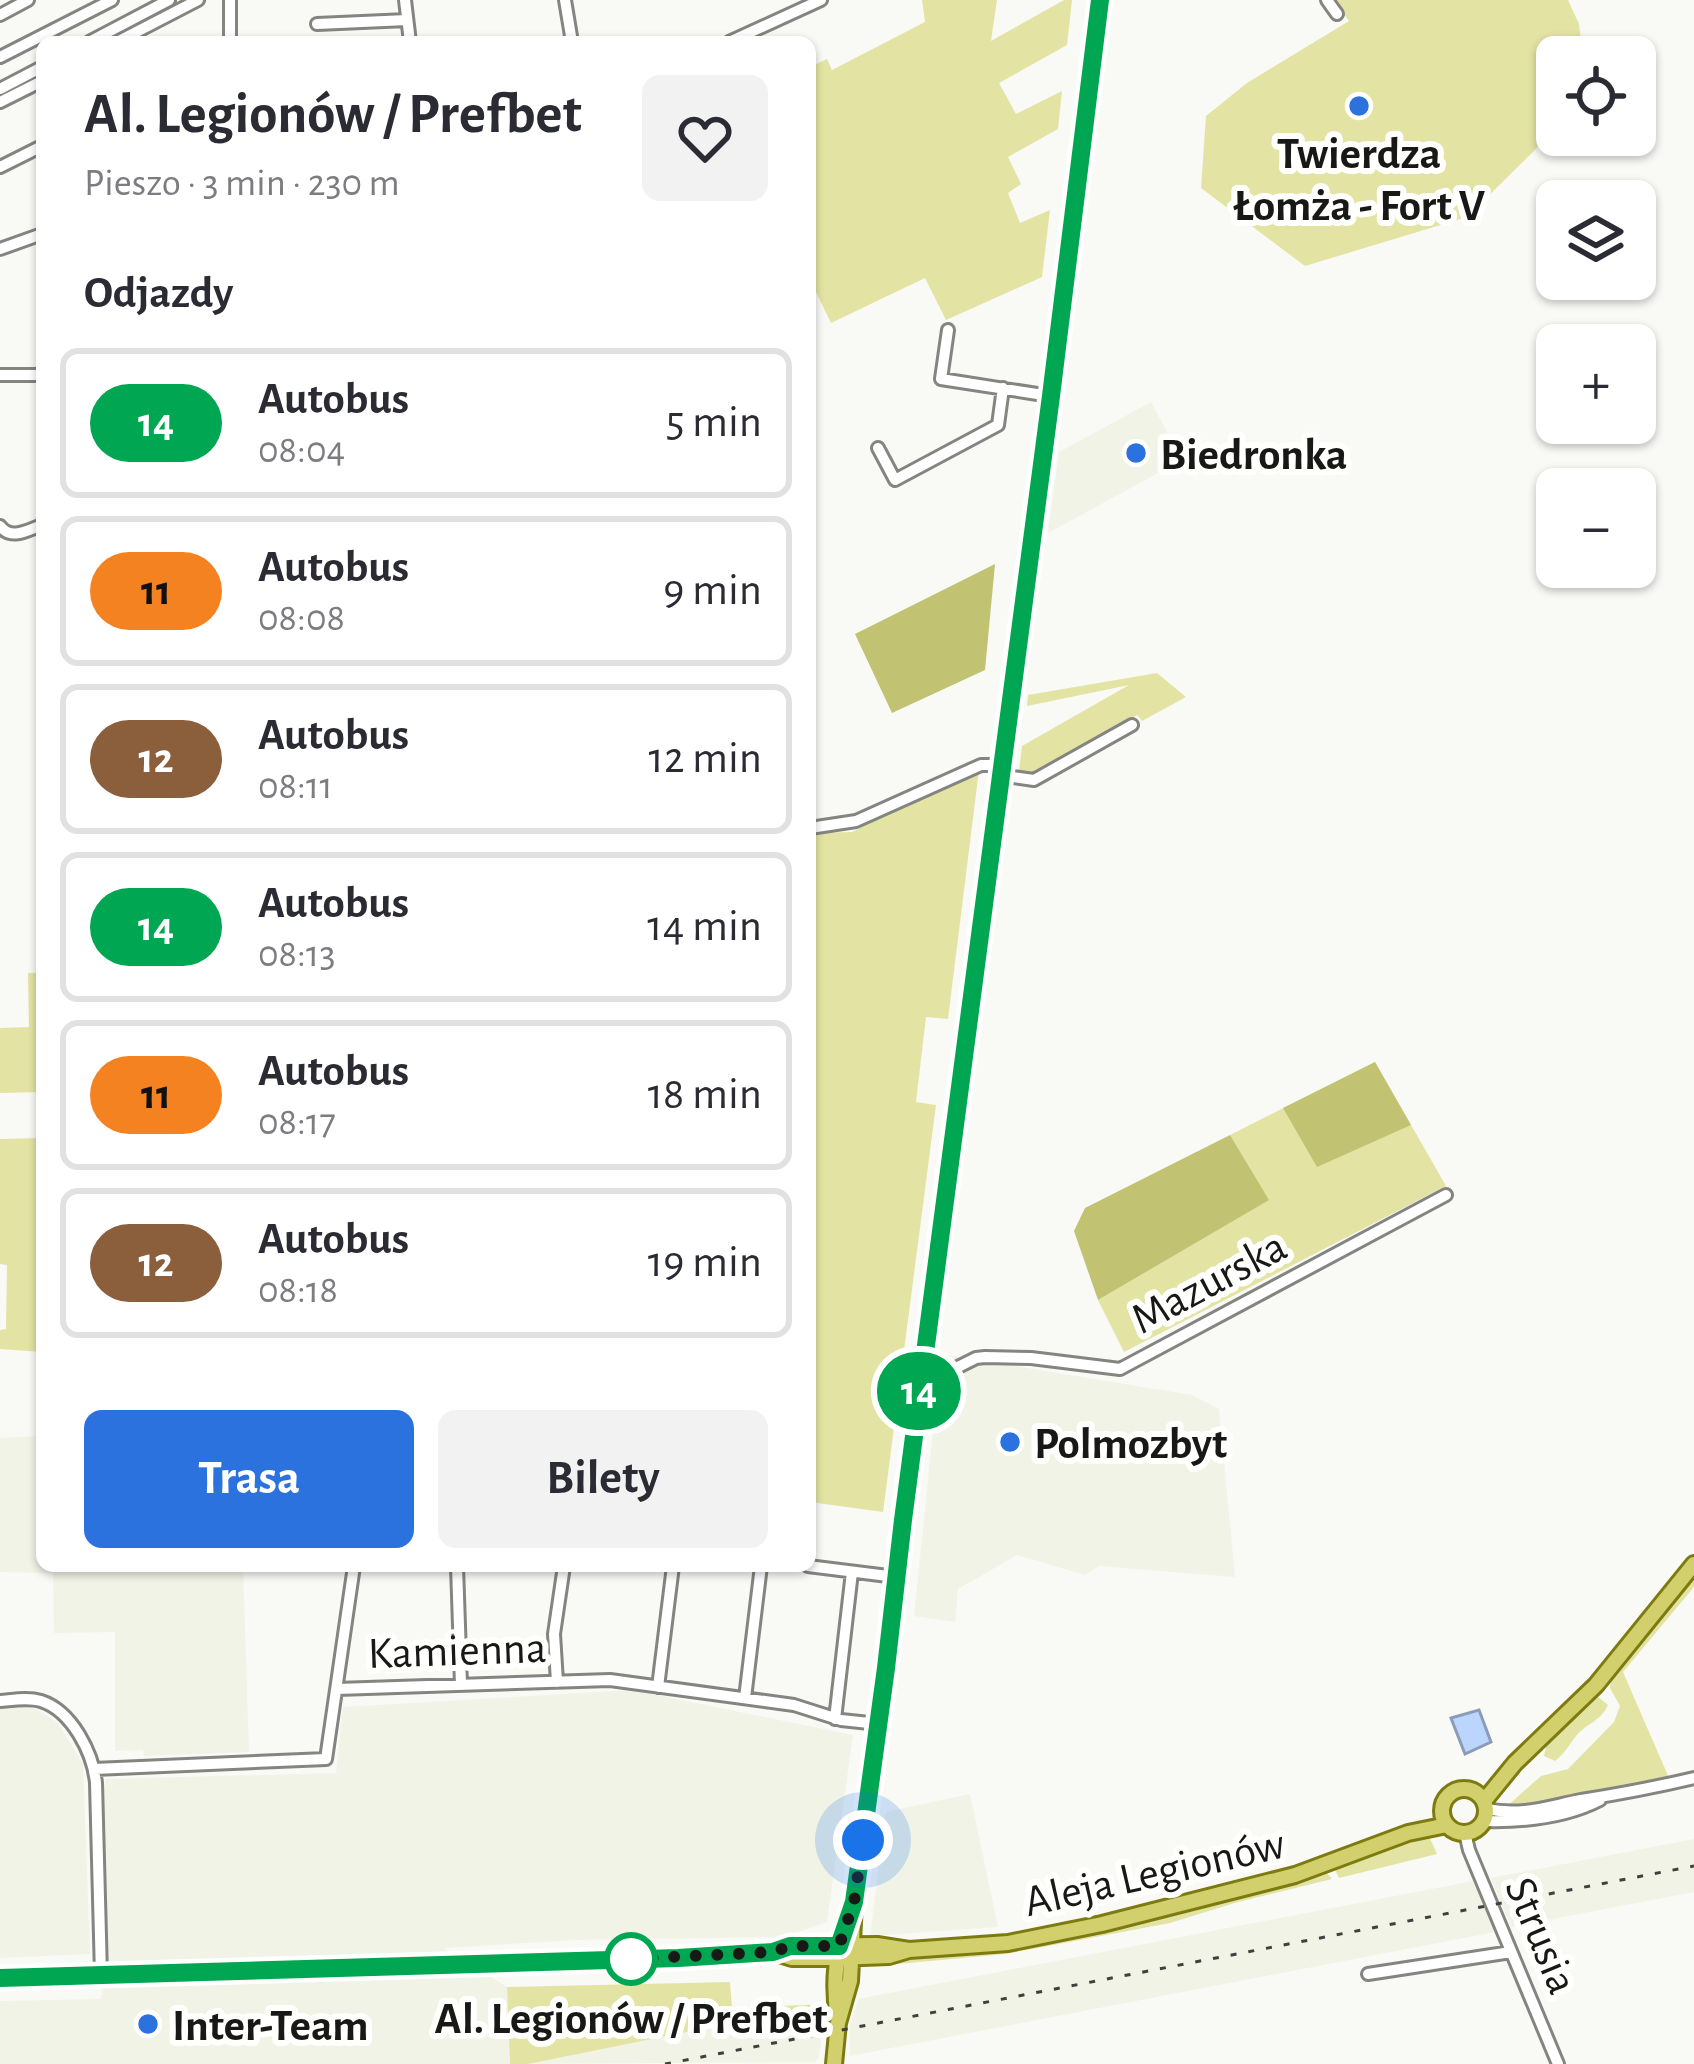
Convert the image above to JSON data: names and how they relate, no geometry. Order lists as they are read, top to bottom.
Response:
{
  "streets": {
    "main road": ["Aleja Legionów"],
    "street": ["Mazurska", "Kamienna", "Strusia"]
  },
  "crossings": [
    ["Aleja Legionów", "Strusia"]
  ],
  "places": [
    "Twierdza Łomża - Fort V",
    "Biedronka",
    "Polmozbyt",
    "Al. Legionów / Prefbet",
    "Inter-Team"
  ],
  "lines": ["bus line 14"],
  "page": {
    "on_map": "14",
    "map_buttons": ["+", "−"],
    "heading": [
      ["Al. Legionów / Prefbet", "Pieszo · 3 min · 230 m"],
      "Odjazdy"
    ],
    "list": [
      {
        "mark": "14",
        "name": "Autobus",
        "note": "08:04",
        "value": "5 min"
      },
      {
        "mark": "11",
        "name": "Autobus",
        "note": "08:08",
        "value": "9 min"
      },
      {
        "mark": "12",
        "name": "Autobus",
        "note": "08:11",
        "value": "12 min"
      },
      {
        "mark": "14",
        "name": "Autobus",
        "note": "08:13",
        "value": "14 min"
      },
      {
        "mark": "11",
        "name": "Autobus",
        "note": "08:17",
        "value": "18 min"
      },
      {
        "mark": "12",
        "name": "Autobus",
        "note": "08:18",
        "value": "19 min"
      }
    ],
    "buttons": ["Trasa", "Bilety"]
  }
}
